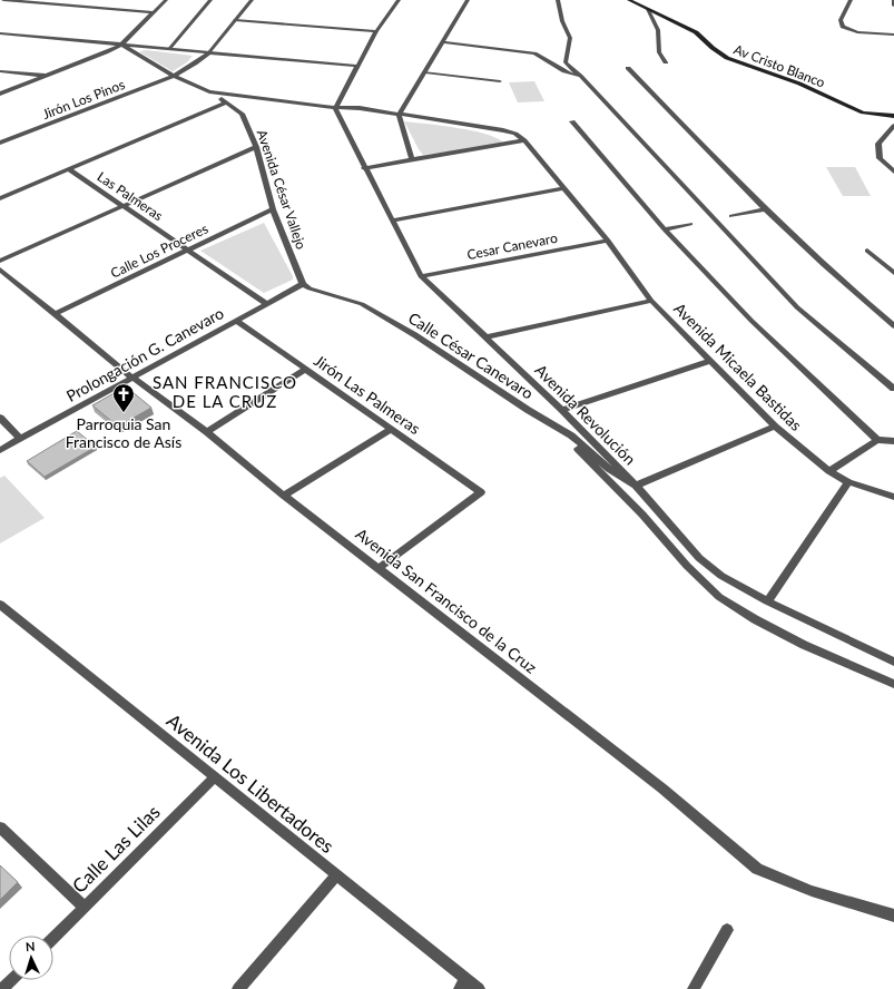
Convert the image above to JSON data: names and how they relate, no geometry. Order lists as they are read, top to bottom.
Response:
{
  "streets": {
    "street": [
      "Av Cristo Blanco",
      "Jirón Los Pinos",
      "Avenida César Vallejo",
      "Las Palmeras",
      "Cesar Canevaro",
      "Calle Los Proceres",
      "Prolongación G. Canevaro",
      "Calle César Canevaro",
      "Avenida Micaela Bastidas",
      "Jirón Las Palmeras",
      "Avenida Revolución",
      "Avenida San Francisco de la Cruz",
      "Avenida Los Libertadores",
      "Calle Las Lilas"
    ]
  },
  "crossings": [
    ["Avenida César Vallejo", "Calle Los Proceres"],
    ["Avenida César Vallejo", "Prolongación G. Canevaro"],
    ["Avenida César Vallejo", "Calle César Canevaro"],
    ["Las Palmeras", "Calle Los Proceres"],
    ["Las Palmeras", "Prolongación G. Canevaro"],
    ["Cesar Canevaro", "Avenida Micaela Bastidas"],
    ["Cesar Canevaro", "Avenida Revolución"],
    ["Calle Los Proceres", "Avenida San Francisco de la Cruz"],
    ["Prolongación G. Canevaro", "Calle César Canevaro"],
    ["Prolongación G. Canevaro", "Jirón Las Palmeras"],
    ["Prolongación G. Canevaro", "Avenida San Francisco de la Cruz"],
    ["Calle César Canevaro", "Avenida Revolución"],
    ["Jirón Las Palmeras", "Avenida San Francisco de la Cruz"],
    ["Avenida Los Libertadores", "Calle Las Lilas"]
  ],
  "districts": ["SAN FRANCISCO DE LA CRUZ"],
  "places": {
    "church": ["Parroquia San Francisco de Asís"]
  },
  "north": "top"
}
